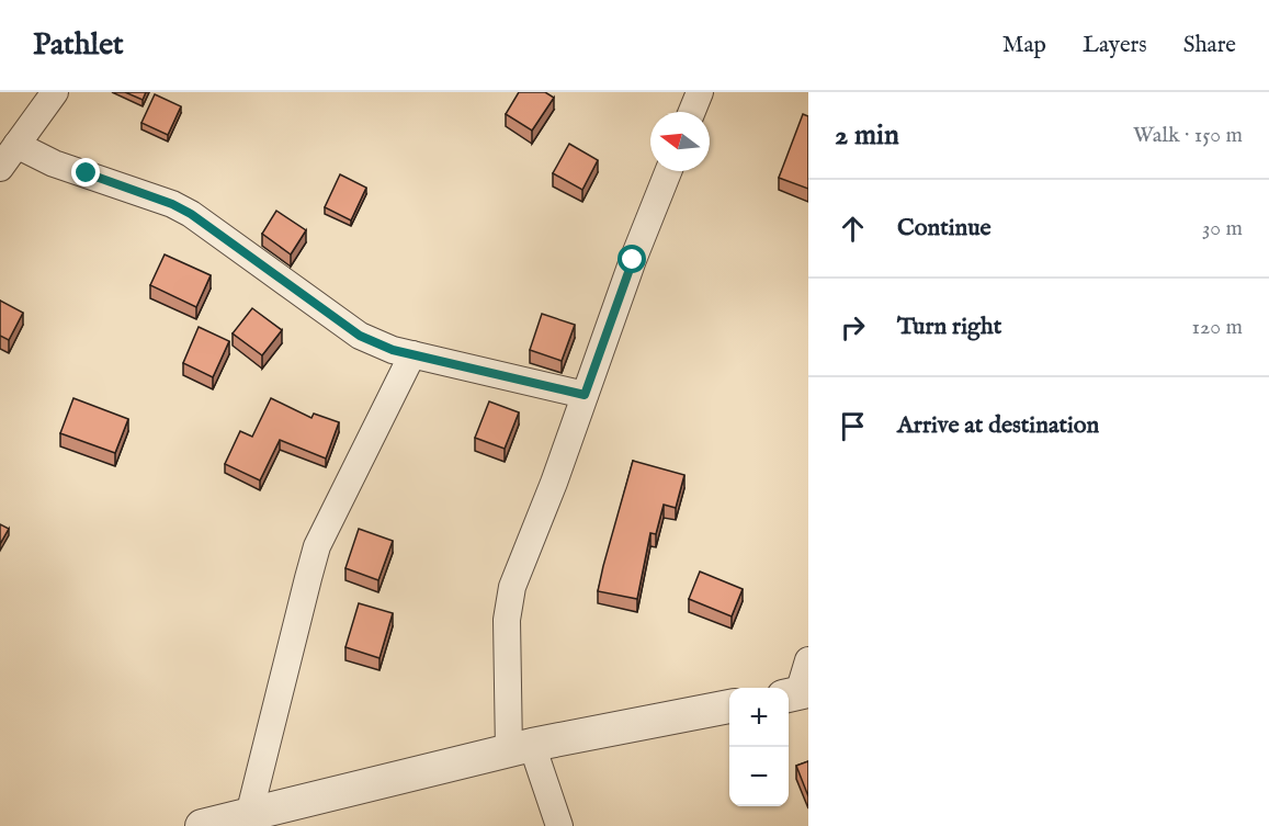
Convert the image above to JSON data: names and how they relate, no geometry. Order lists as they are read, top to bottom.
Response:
{
  "north": "left",
  "page": {
    "header": "Pathlet",
    "nav": ["Map", "Layers", "Share"],
    "heading": ["2 min", "Walk · 150 m"],
    "list": [
      ["Continue", "30 m"],
      ["Turn right", "120 m"],
      "Arrive at destination"
    ],
    "map_buttons": ["+", "−"]
  }
}
